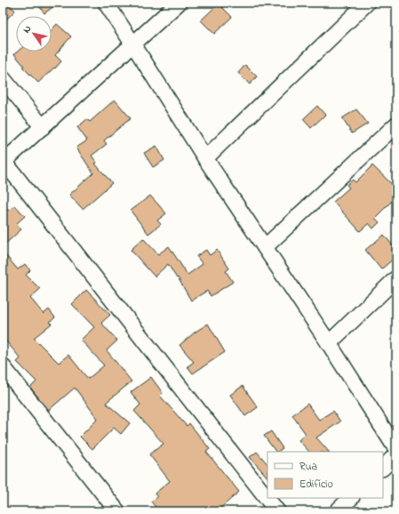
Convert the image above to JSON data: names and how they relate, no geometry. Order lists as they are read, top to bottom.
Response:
{
  "legend": ["Rua", "Edifício"],
  "north": "top left"
}
